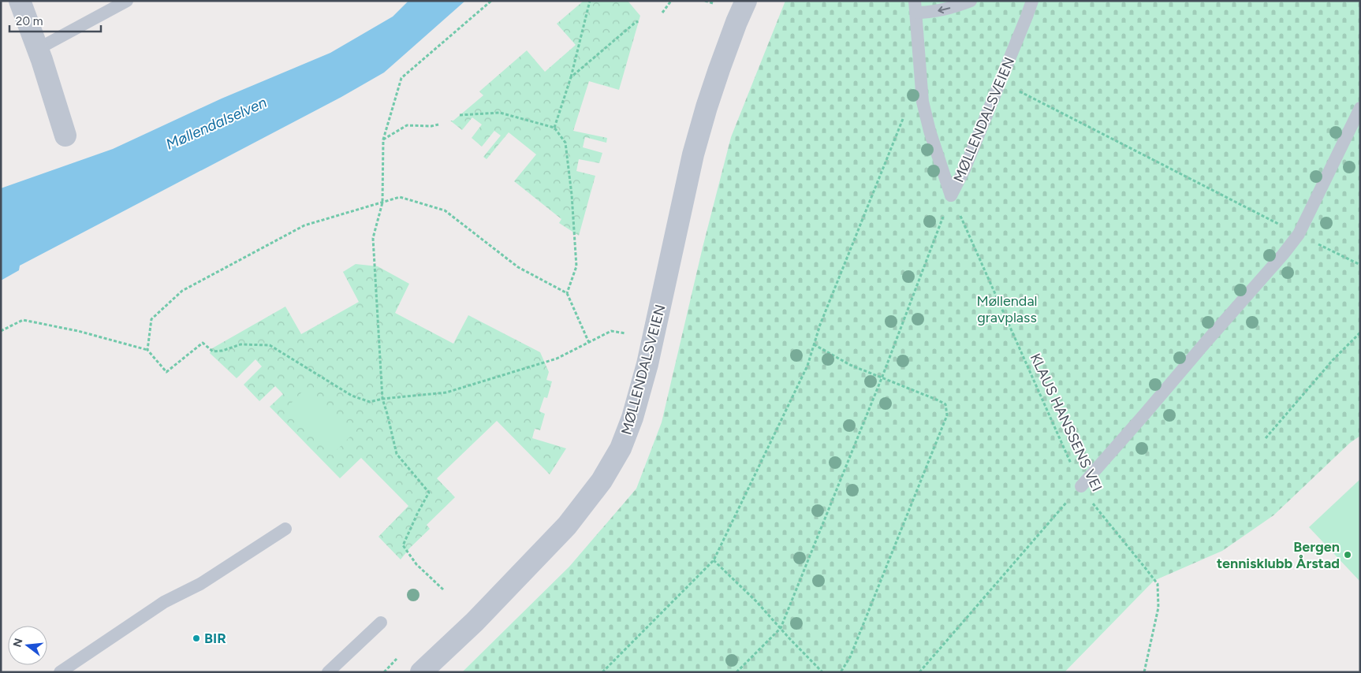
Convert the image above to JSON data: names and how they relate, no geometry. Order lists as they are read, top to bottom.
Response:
{
  "streets": {
    "street": ["MØLLENDALSVEIEN"],
    "path": ["KLAUS HANSSENS VEI"]
  },
  "crossings": [
    ["MØLLENDALSVEIEN", "KLAUS HANSSENS VEI"]
  ],
  "water": ["Møllendalselven"],
  "parks": ["Møllendal gravplass"],
  "places": ["Bergen tennisklubb Årstad", "BIR"],
  "scale_bar": "20 m",
  "north": "left"
}
